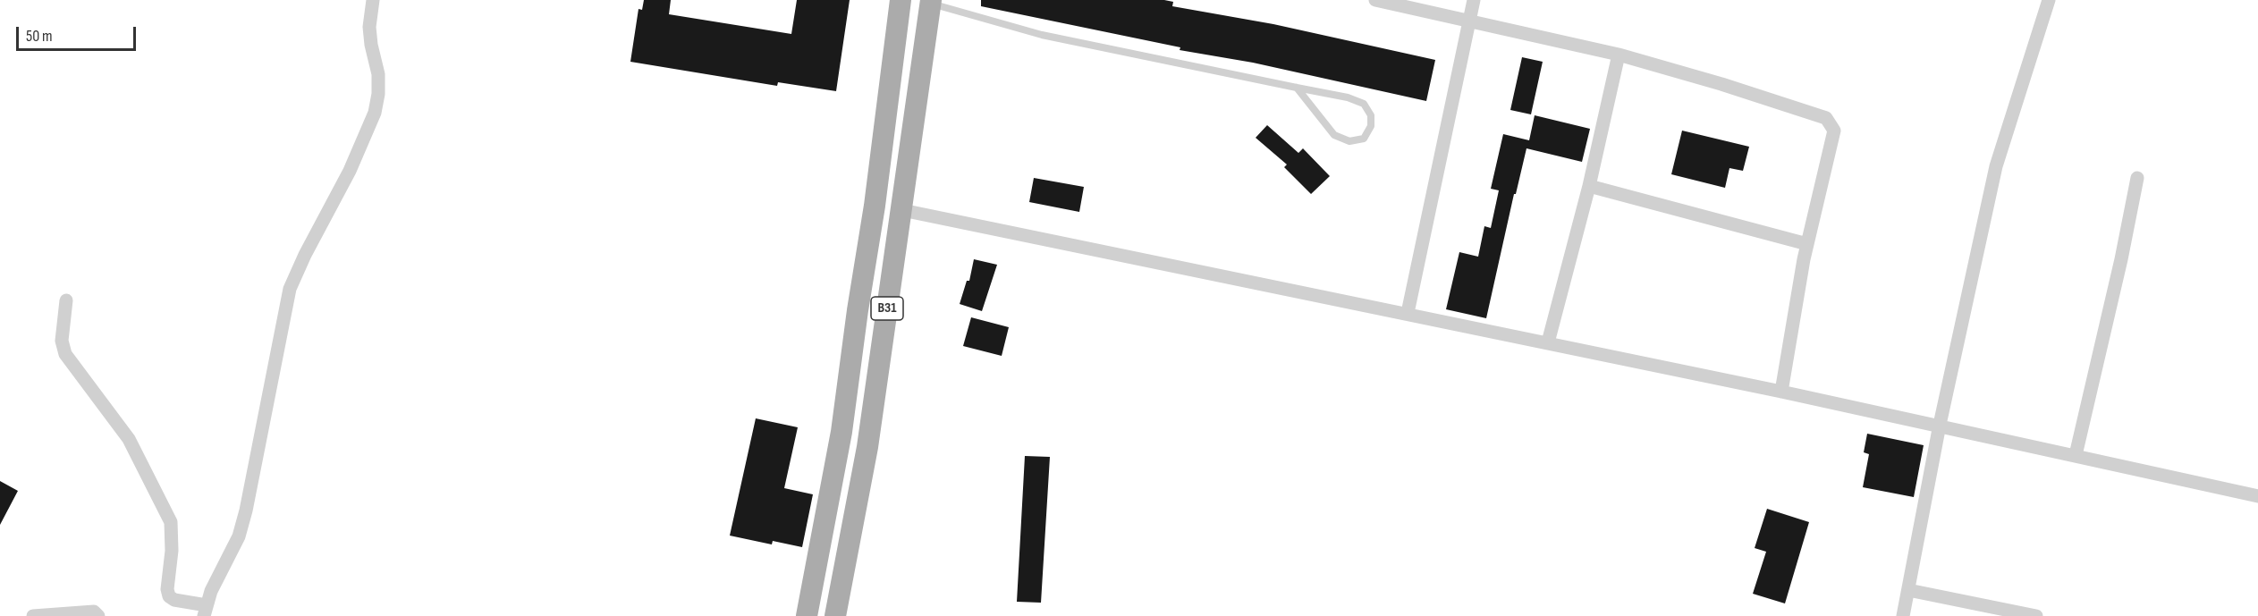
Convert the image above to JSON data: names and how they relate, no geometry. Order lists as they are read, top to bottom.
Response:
{
  "streets": {
    "main road": ["B31"]
  },
  "scale_bar": "50 m"
}
